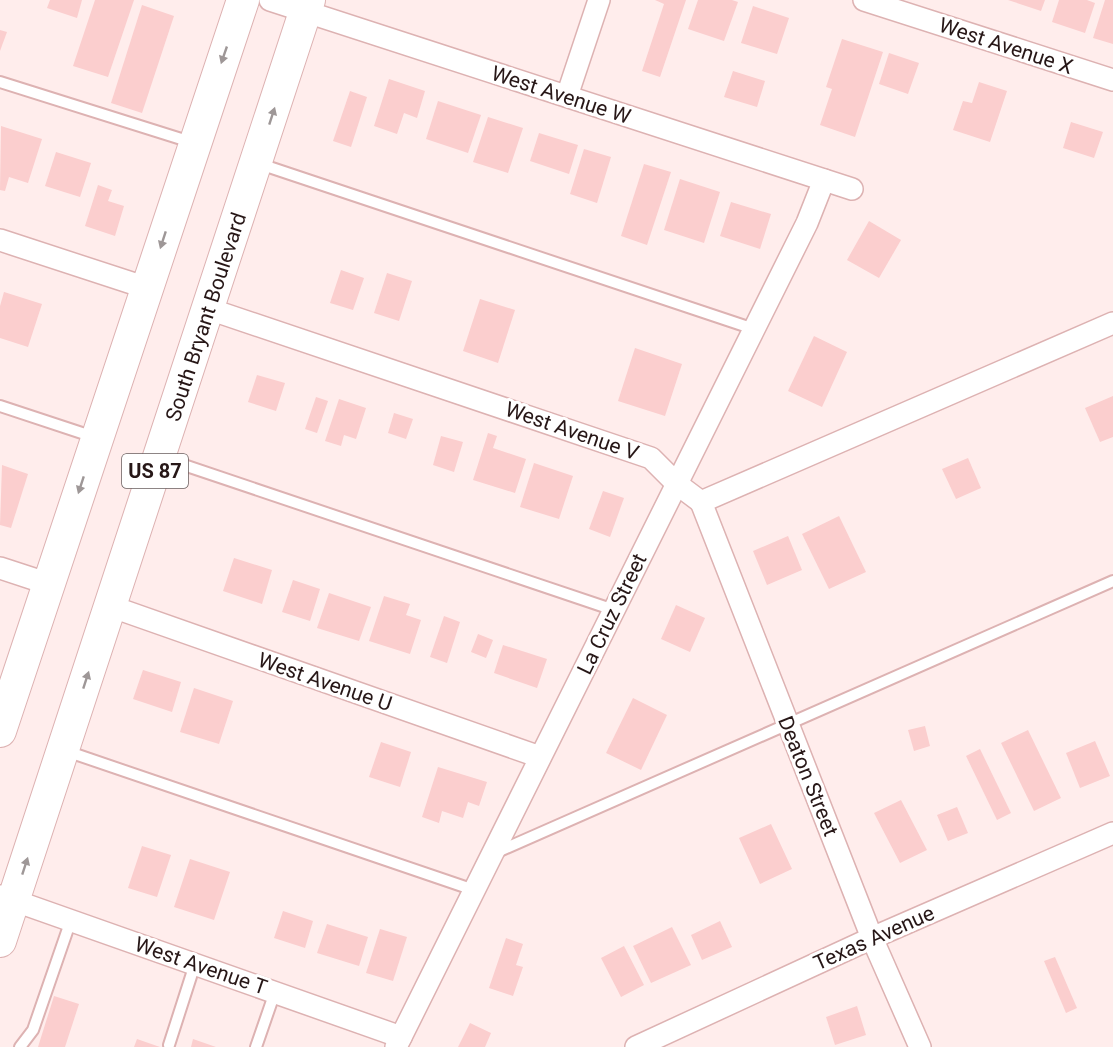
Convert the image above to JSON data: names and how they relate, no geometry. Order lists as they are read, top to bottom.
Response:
{
  "streets": {
    "main road": ["South Bryant Boulevard", "US 87"],
    "street": [
      "West Avenue X",
      "West Avenue W",
      "West Avenue V",
      "La Cruz Street",
      "West Avenue U",
      "Deaton Street",
      "Texas Avenue",
      "West Avenue T"
    ]
  },
  "crossings": [
    ["West Avenue W", "South Bryant Boulevard"],
    ["West Avenue W", "La Cruz Street"],
    ["South Bryant Boulevard", "West Avenue V"],
    ["South Bryant Boulevard", "West Avenue U"],
    ["South Bryant Boulevard", "West Avenue T"],
    ["West Avenue V", "La Cruz Street"],
    ["West Avenue V", "Deaton Street"],
    ["La Cruz Street", "West Avenue U"],
    ["La Cruz Street", "West Avenue T"],
    ["Deaton Street", "Texas Avenue"]
  ]
}
